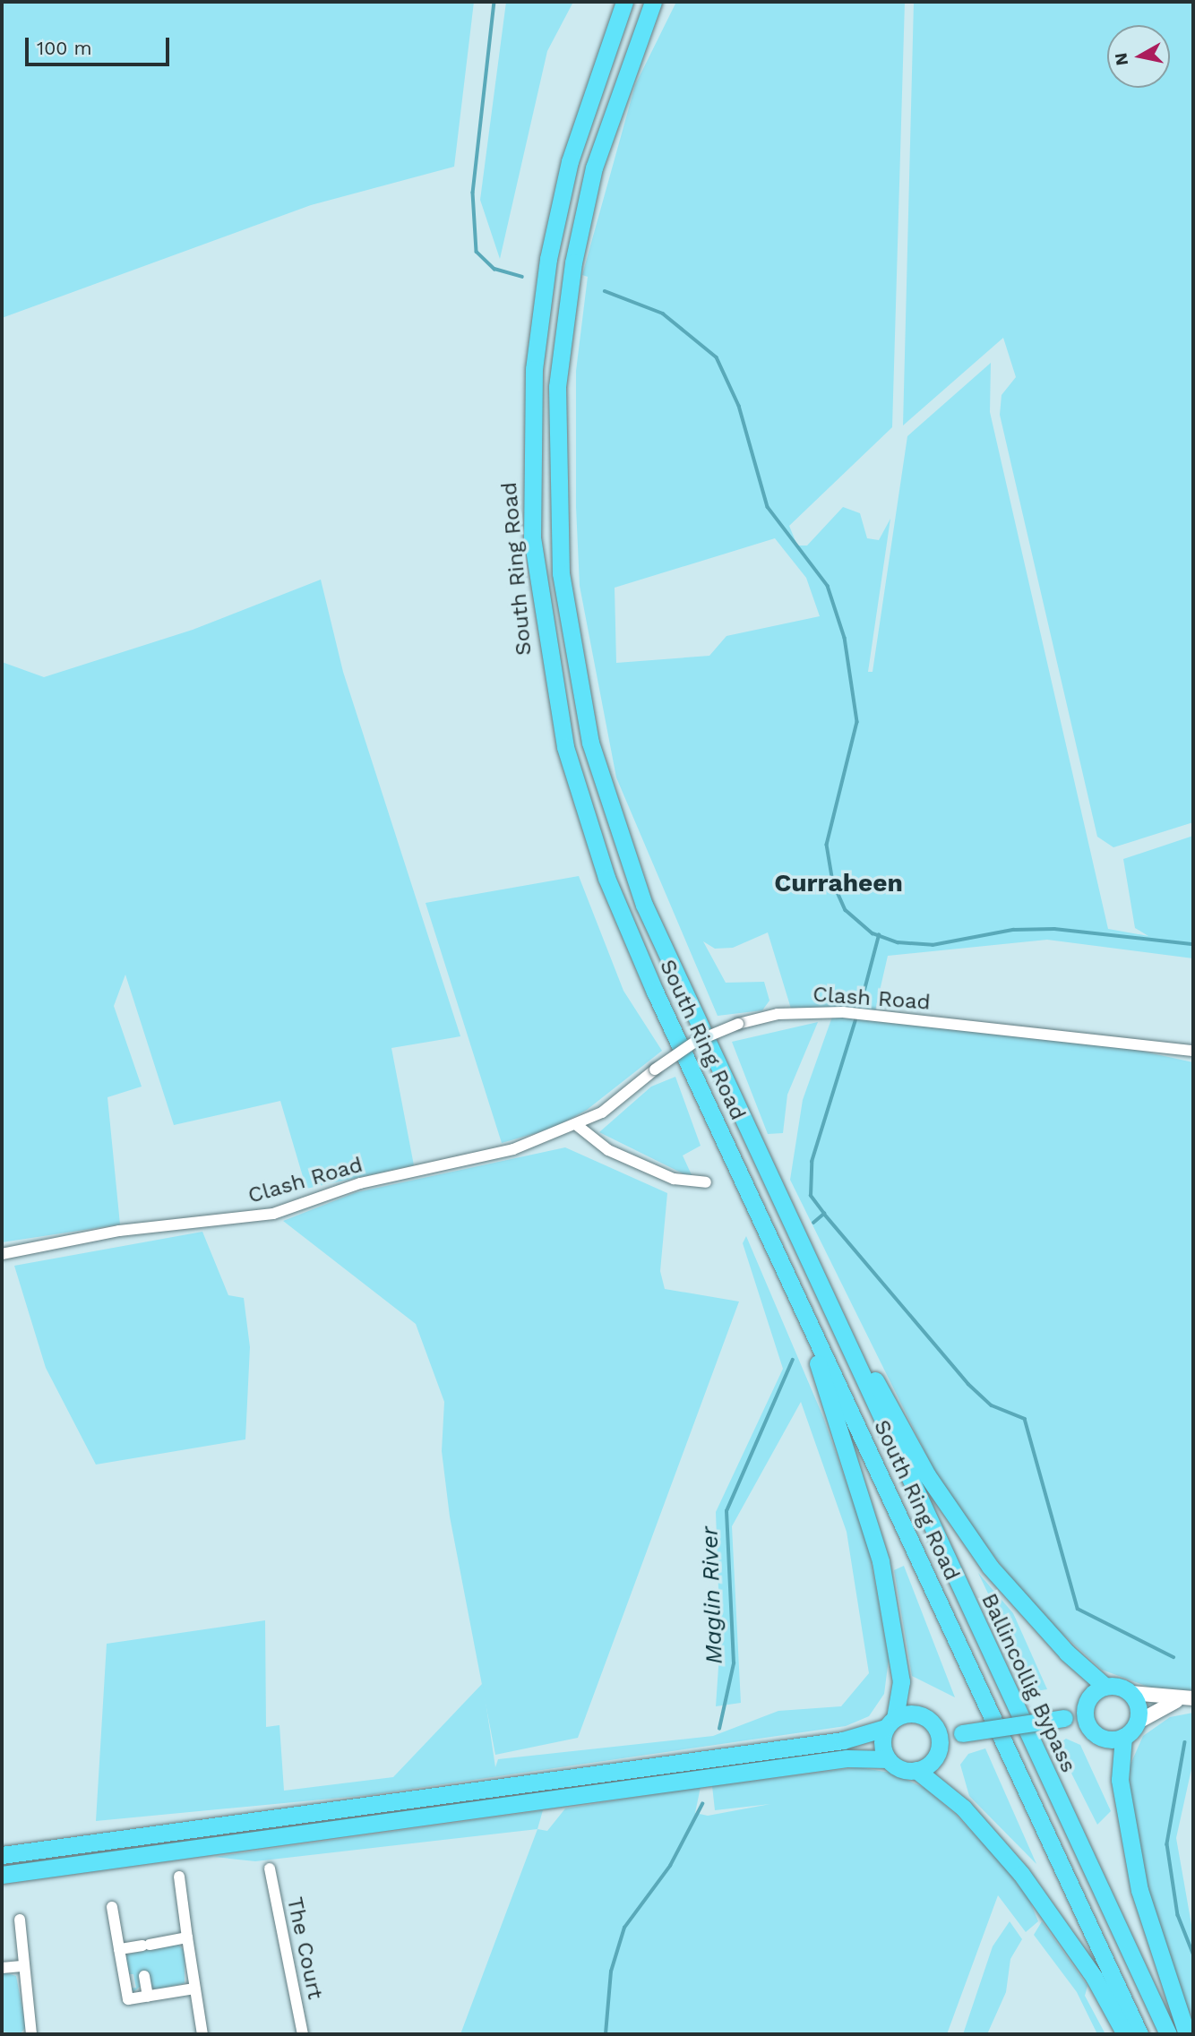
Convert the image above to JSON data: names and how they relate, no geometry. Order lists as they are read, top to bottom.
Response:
{
  "streets": {
    "highway": ["South Ring Road", "Ballincollig Bypass"],
    "street": ["Clash Road", "The Court"]
  },
  "crossings": [
    ["South Ring Road", "Ballincollig Bypass"]
  ],
  "districts": ["Curraheen"],
  "water": ["Maglin River"],
  "scale_bar": "100 m",
  "north": "left"
}
